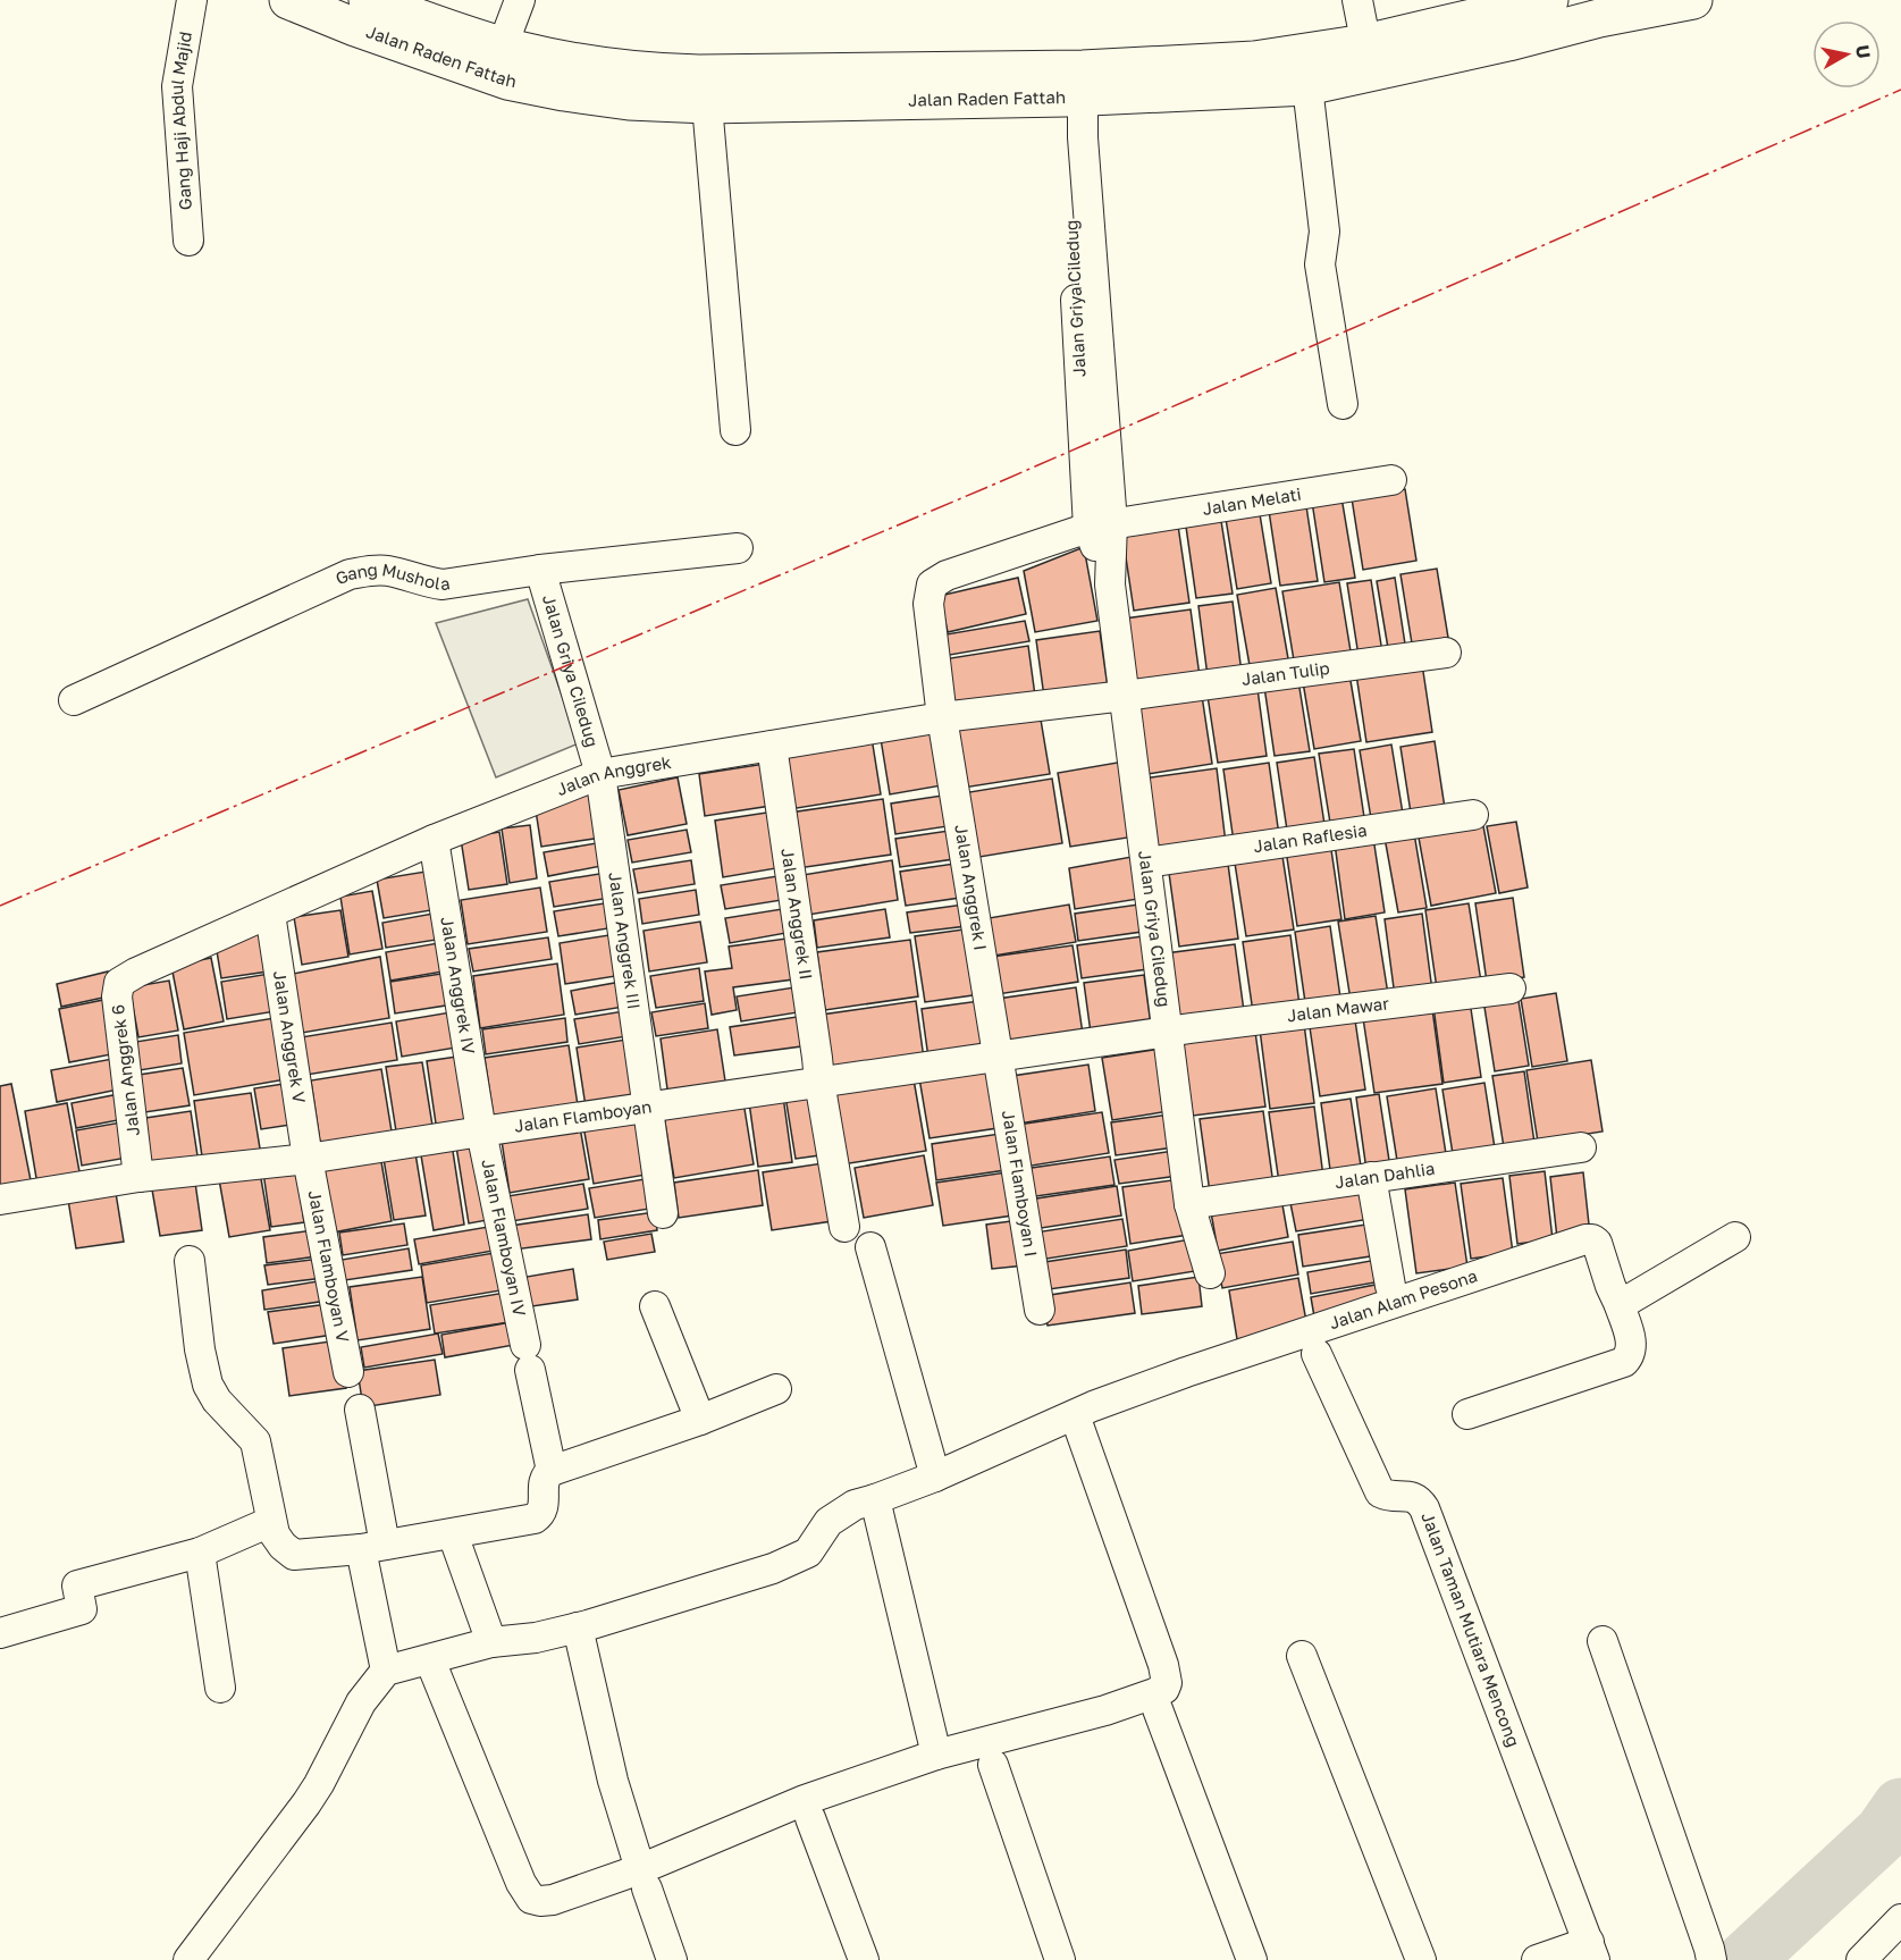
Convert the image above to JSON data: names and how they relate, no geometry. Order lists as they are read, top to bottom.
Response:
{
  "streets": {
    "main road": ["Jalan Raden Fattah"],
    "street": [
      "Gang Haji Abdul Majid",
      "Jalan Griya Ciledug",
      "Jalan Melati",
      "Gang Mushola",
      "Jalan Tulip",
      "Jalan Anggrek",
      "Jalan Raflesia",
      "Jalan Anggrek I",
      "Jalan Anggrek II",
      "Jalan Anggrek III",
      "Jalan Anggrek IV",
      "Jalan Mawar",
      "Jalan Anggrek V",
      "Jalan Anggrek 6",
      "Jalan Flamboyan",
      "Jalan Dahlia",
      "Jalan Flamboyan I",
      "Jalan Flamboyan IV",
      "Jalan Flamboyan V",
      "Jalan Alam Pesona",
      "Jalan Taman Mutiara Mencong"
    ]
  },
  "crossings": [
    ["Jalan Raden Fattah", "Jalan Griya Ciledug"],
    ["Jalan Griya Ciledug", "Jalan Melati"],
    ["Jalan Griya Ciledug", "Gang Mushola"],
    ["Jalan Griya Ciledug", "Jalan Tulip"],
    ["Jalan Griya Ciledug", "Jalan Anggrek"],
    ["Jalan Griya Ciledug", "Jalan Raflesia"],
    ["Jalan Griya Ciledug", "Jalan Anggrek III"],
    ["Jalan Griya Ciledug", "Jalan Mawar"],
    ["Jalan Griya Ciledug", "Jalan Flamboyan"],
    ["Jalan Griya Ciledug", "Jalan Dahlia"],
    ["Jalan Tulip", "Jalan Anggrek"],
    ["Jalan Anggrek", "Jalan Anggrek I"],
    ["Jalan Anggrek", "Jalan Anggrek II"],
    ["Jalan Anggrek", "Jalan Anggrek III"],
    ["Jalan Anggrek", "Jalan Anggrek IV"],
    ["Jalan Anggrek", "Jalan Anggrek V"],
    ["Jalan Anggrek", "Jalan Anggrek 6"],
    ["Jalan Anggrek I", "Jalan Flamboyan"],
    ["Jalan Anggrek I", "Jalan Flamboyan I"],
    ["Jalan Anggrek II", "Jalan Flamboyan"],
    ["Jalan Anggrek III", "Jalan Flamboyan"],
    ["Jalan Anggrek IV", "Jalan Flamboyan"],
    ["Jalan Anggrek IV", "Jalan Flamboyan IV"],
    ["Jalan Mawar", "Jalan Flamboyan"],
    ["Jalan Anggrek V", "Jalan Flamboyan"],
    ["Jalan Anggrek V", "Jalan Flamboyan V"],
    ["Jalan Anggrek 6", "Jalan Flamboyan"],
    ["Jalan Flamboyan", "Jalan Flamboyan I"],
    ["Jalan Flamboyan", "Jalan Flamboyan IV"],
    ["Jalan Flamboyan", "Jalan Flamboyan V"]
  ],
  "north": "right"
}
